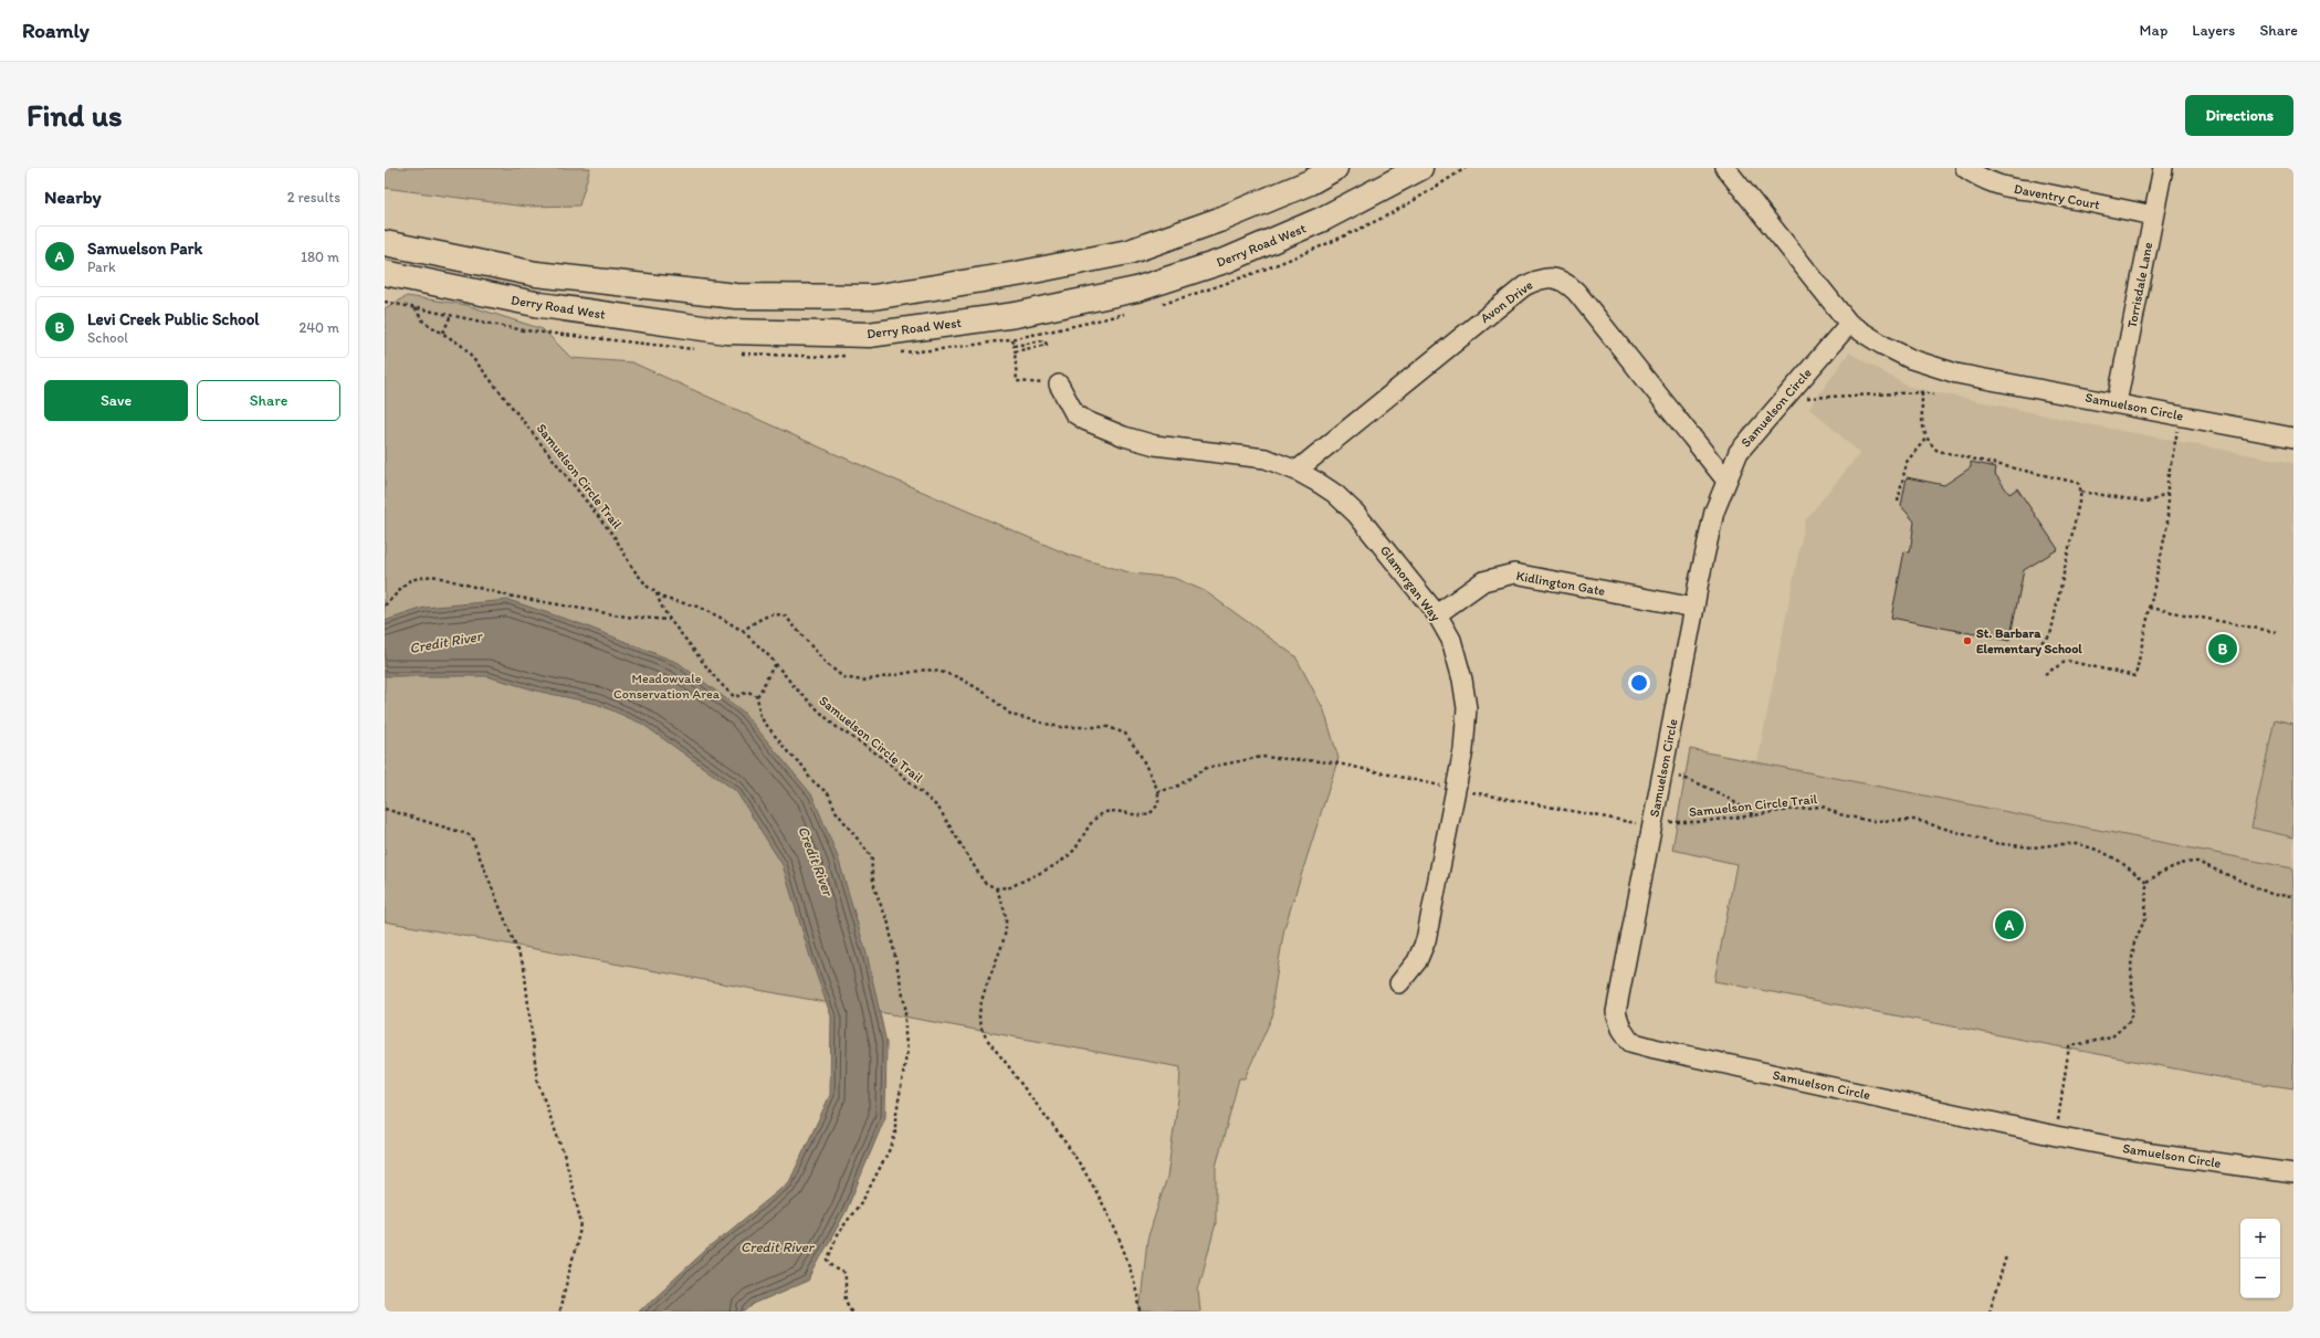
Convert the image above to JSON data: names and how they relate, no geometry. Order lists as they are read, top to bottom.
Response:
{
  "streets": {
    "main road": ["Derry Road West"],
    "street": [
      "Daventry Court",
      "Torrisdale Lane",
      "Avon Drive",
      "Samuelson Circle",
      "Glamorgan Way",
      "Kidlington Gate"
    ],
    "path": ["Samuelson Circle Trail"]
  },
  "crossings": [
    ["Daventry Court", "Torrisdale Lane"],
    ["Torrisdale Lane", "Samuelson Circle"],
    ["Avon Drive", "Samuelson Circle"],
    ["Avon Drive", "Glamorgan Way"],
    ["Samuelson Circle", "Kidlington Gate"],
    ["Glamorgan Way", "Kidlington Gate"]
  ],
  "water": ["Credit River"],
  "parks": ["Meadowvale Conservation Area"],
  "places": ["St. Barbara Elementary School"],
  "page": {
    "header": "Roamly",
    "nav": ["Map", "Layers", "Share"],
    "buttons": [
      "Directions",
      ["Save", "Share"]
    ],
    "title": "Find us",
    "heading": ["Nearby", "2 results"],
    "list": [
      {
        "mark": "A",
        "name": "Samuelson Park",
        "note": "Park",
        "value": "180 m"
      },
      {
        "mark": "B",
        "name": "Levi Creek Public School",
        "note": "School",
        "value": "240 m"
      }
    ],
    "pins": ["B", "A"],
    "map_buttons": ["+", "−"]
  }
}
